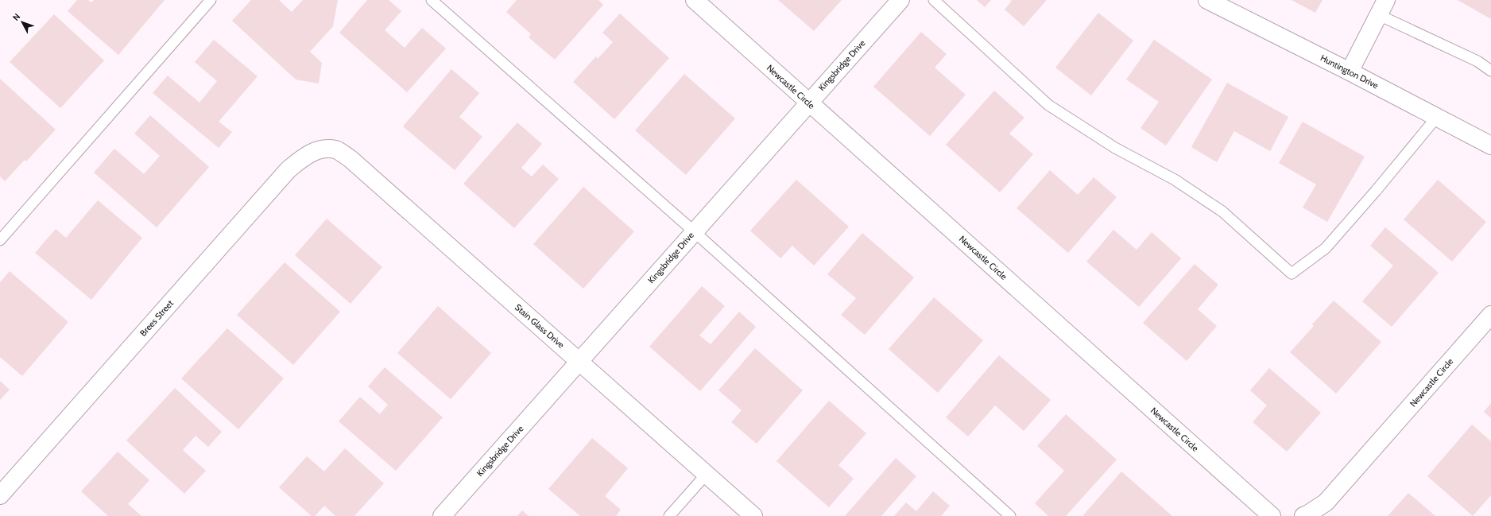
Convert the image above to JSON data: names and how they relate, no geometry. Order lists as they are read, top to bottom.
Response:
{
  "streets": {
    "street": [
      "Kingsbridge Drive",
      "Huntington Drive",
      "Newcastle Circle",
      "Brees Street",
      "Stain Glass Drive"
    ]
  },
  "crossings": [
    ["Kingsbridge Drive", "Newcastle Circle"],
    ["Kingsbridge Drive", "Stain Glass Drive"],
    ["Brees Street", "Stain Glass Drive"]
  ],
  "north": "top left"
}
